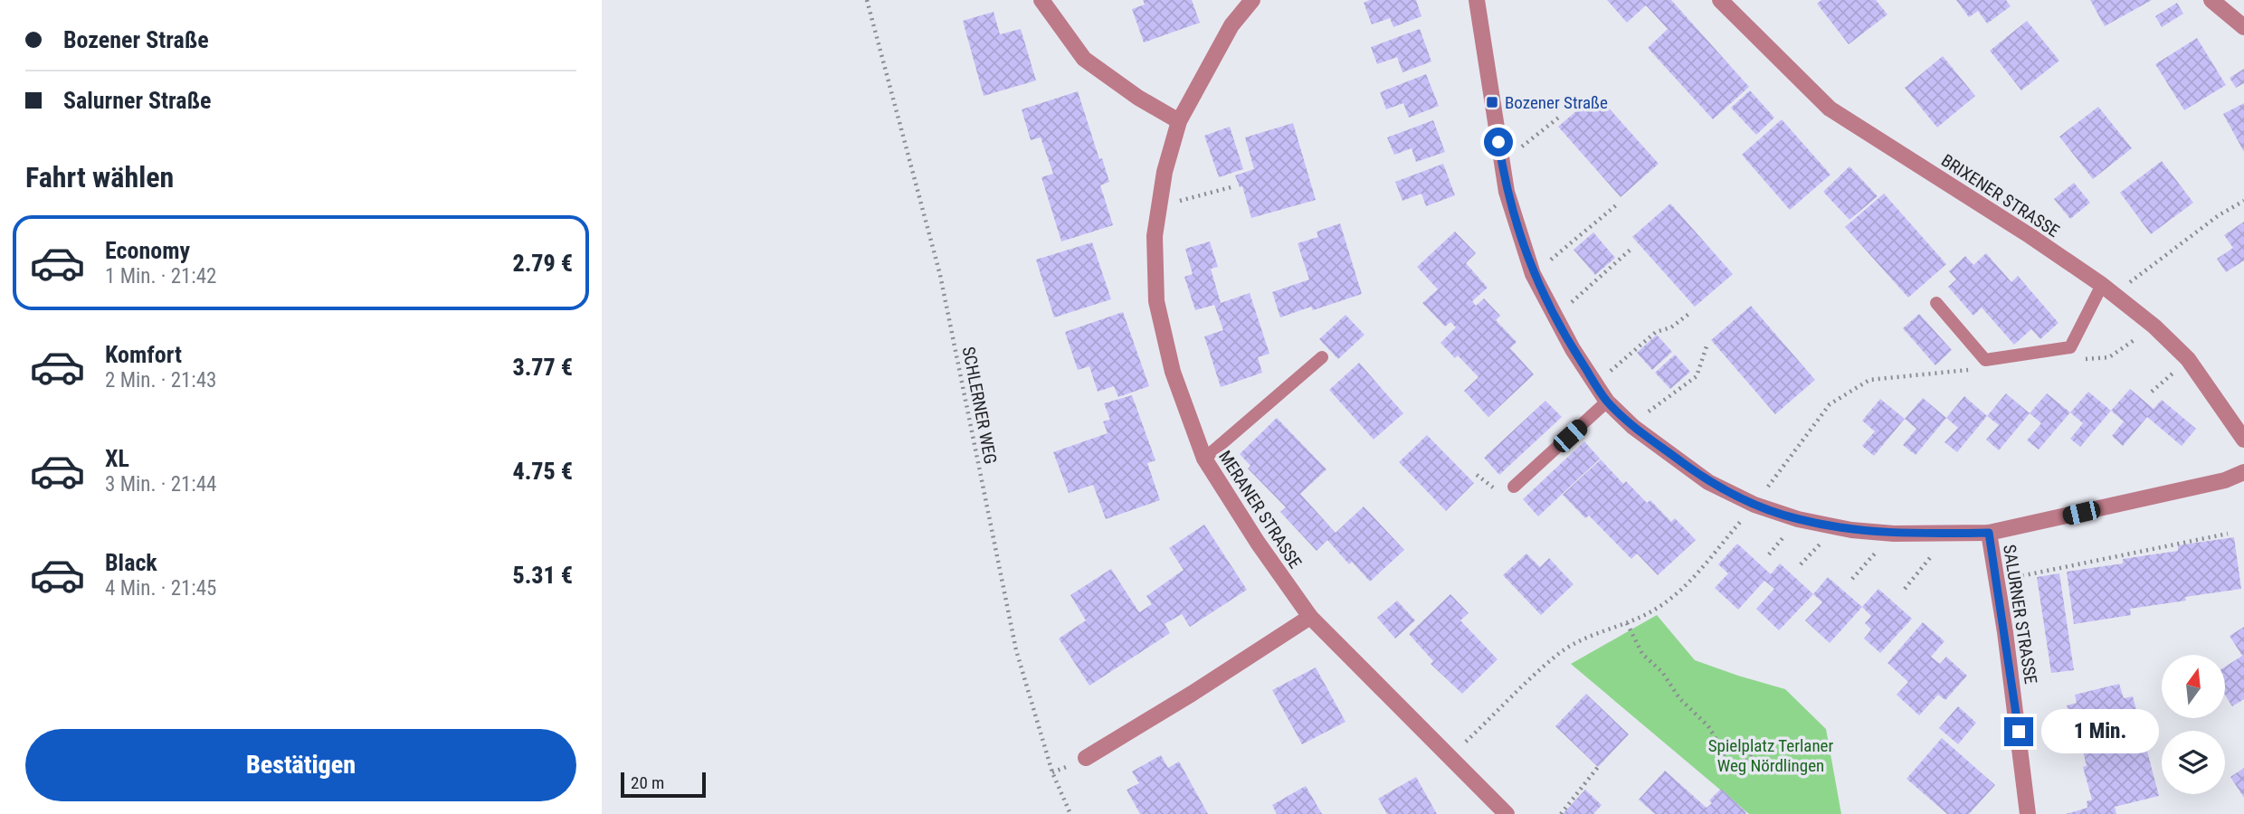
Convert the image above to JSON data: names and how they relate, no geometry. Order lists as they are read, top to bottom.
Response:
{
  "streets": {
    "street": ["BRIXENER STRASSE", "MERANER STRASSE", "SALURNER STRASSE"],
    "path": ["SCHLERNER WEG"]
  },
  "parks": ["Spielplatz Terlaner Weg Nördlingen"],
  "places": {
    "transit": ["Bozener Straße"]
  },
  "scale_bar": "20 m",
  "north": "top",
  "page": {
    "banner": ["Bozener Straße", "Salurner Straße"],
    "heading": "Fahrt wählen",
    "list": [
      {
        "name": "Economy",
        "note": "1 Min. · 21:42",
        "value": "2.79 €"
      },
      {
        "name": "Komfort",
        "note": "2 Min. · 21:43",
        "value": "3.77 €"
      },
      {
        "name": "XL",
        "note": "3 Min. · 21:44",
        "value": "4.75 €"
      },
      {
        "name": "Black",
        "note": "4 Min. · 21:45",
        "value": "5.31 €"
      }
    ],
    "bubble": "1 Min.",
    "buttons": "Bestätigen",
    "scale": "20 m"
  }
}
